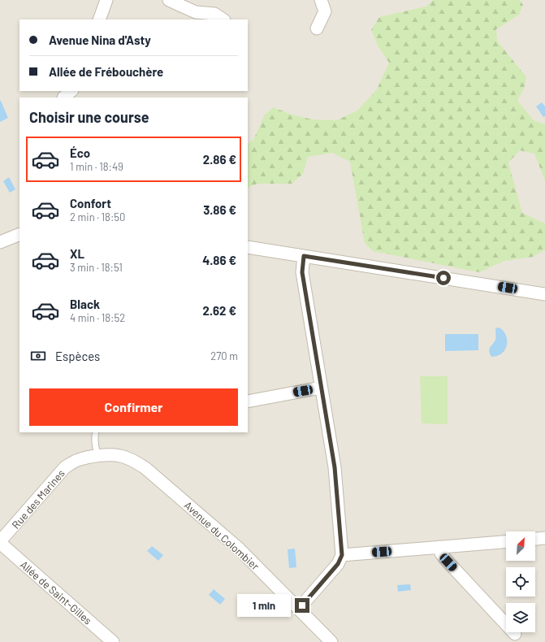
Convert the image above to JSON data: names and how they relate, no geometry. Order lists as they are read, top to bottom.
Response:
{
  "streets": {
    "street": ["Rue des Marines", "Avenue du Colombier", "Allée de Saint-Gilles"]
  },
  "crossings": [
    ["Rue des Marines", "Avenue du Colombier"],
    ["Rue des Marines", "Allée de Saint-Gilles"]
  ],
  "north": "top right",
  "page": {
    "banner": ["Avenue Nina d'Asty", "Allée de Frébouchère"],
    "heading": "Choisir une course",
    "list": [
      {
        "name": "Éco",
        "note": "1 min · 18:49",
        "value": "2.86 €"
      },
      {
        "name": "Confort",
        "note": "2 min · 18:50",
        "value": "3.86 €"
      },
      {
        "name": "XL",
        "note": "3 min · 18:51",
        "value": "4.86 €"
      },
      {
        "name": "Black",
        "note": "4 min · 18:52",
        "value": "2.62 €"
      }
    ],
    "pay": ["Espèces", "270 m"],
    "buttons": "Confirmer",
    "bubble": "1 min"
  }
}
